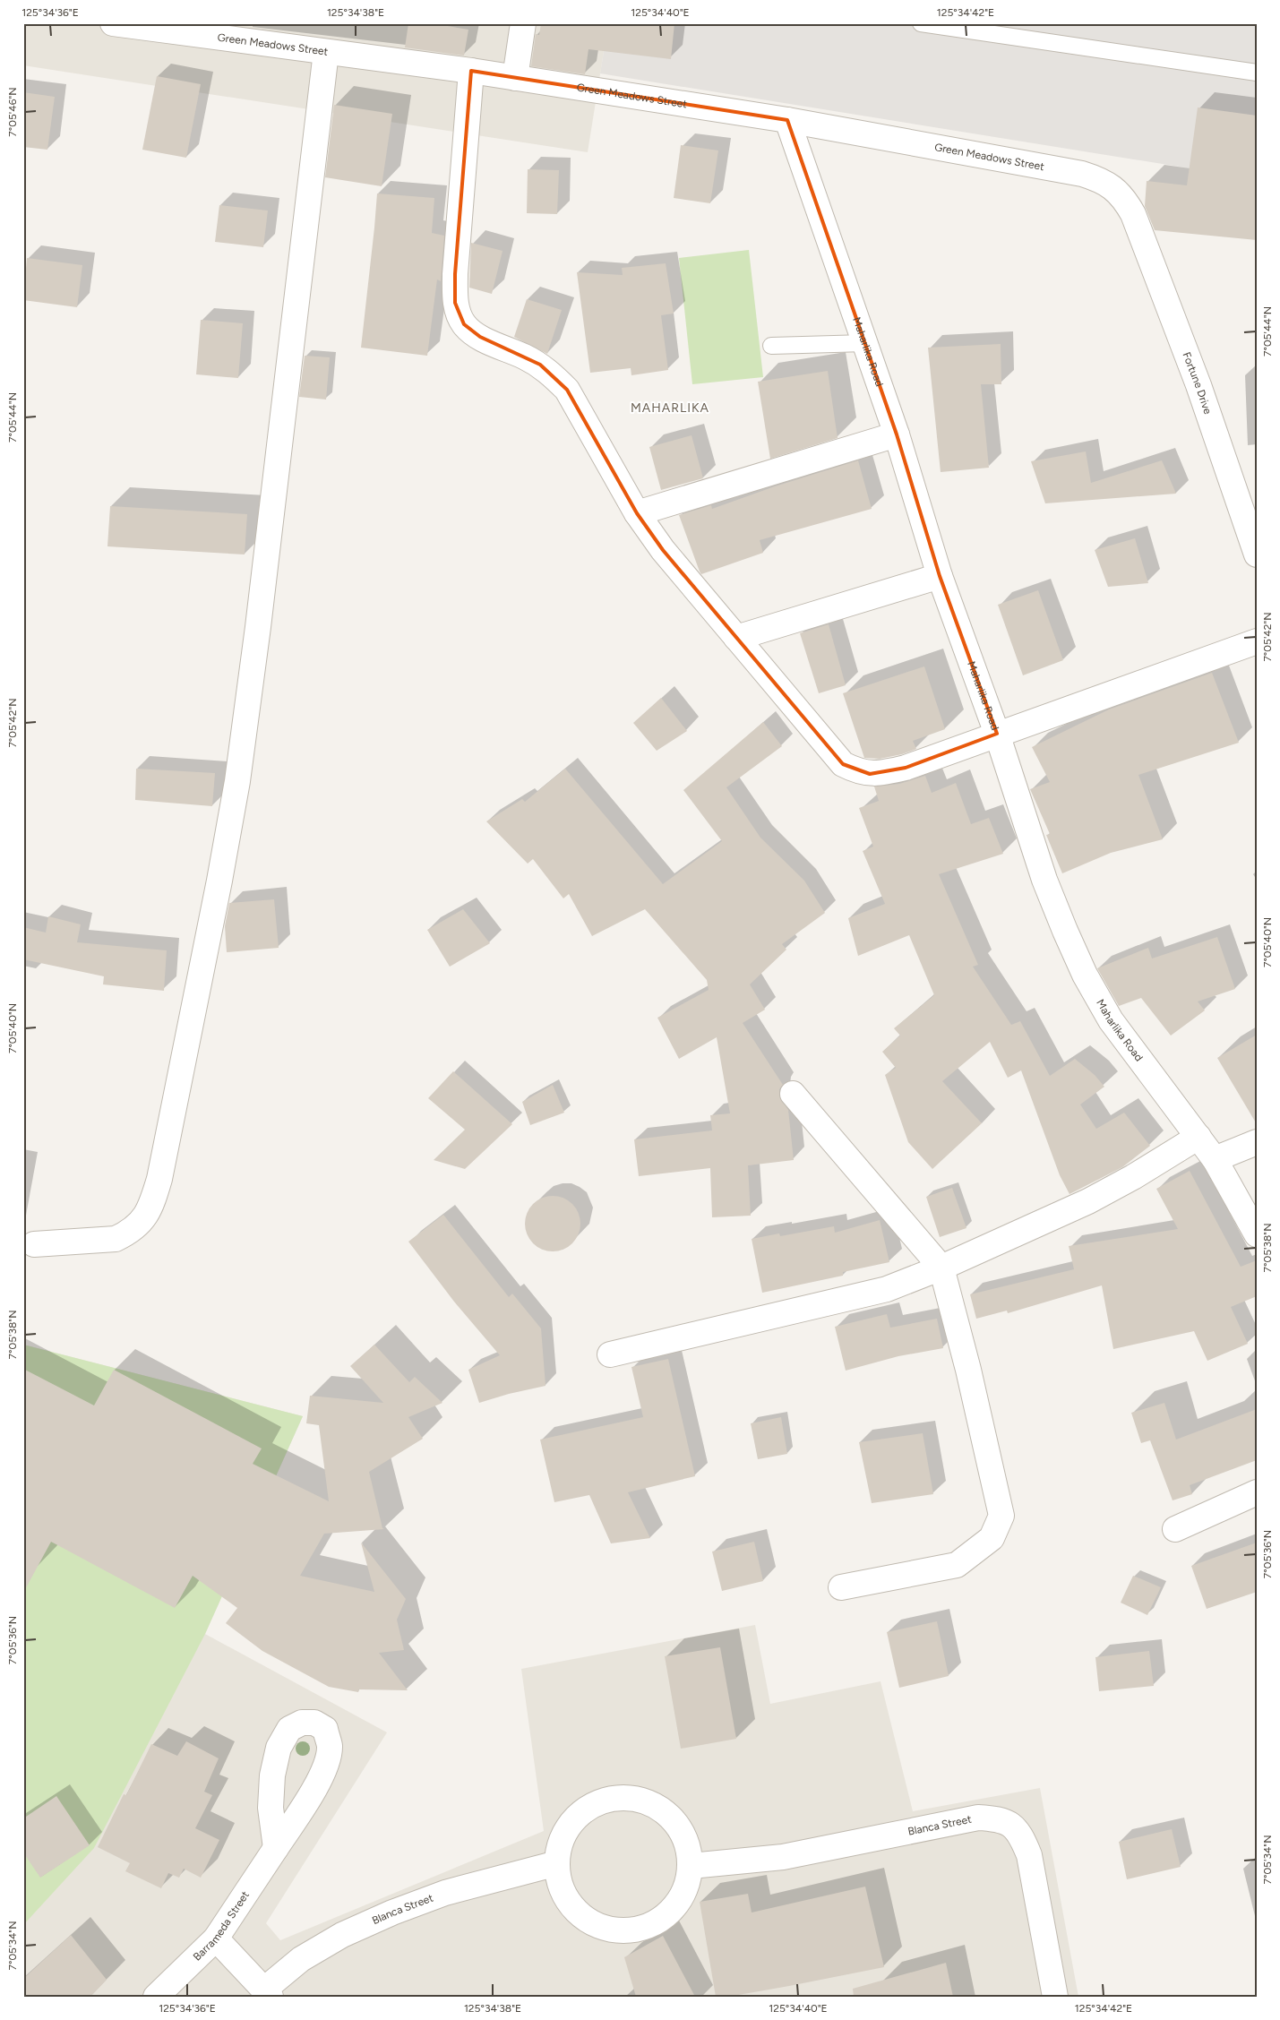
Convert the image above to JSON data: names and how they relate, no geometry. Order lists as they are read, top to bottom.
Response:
{
  "streets": {
    "street": [
      "Green Meadows Street",
      "Maharlika Road",
      "Fortune Drive",
      "Blanca Street",
      "Barrameda Street"
    ]
  },
  "crossings": [
    ["Green Meadows Street", "Maharlika Road"],
    ["Green Meadows Street", "Fortune Drive"],
    ["Blanca Street", "Barrameda Street"]
  ],
  "districts": ["MAHARLIKA"],
  "coordinates": [
    "125°34'36\"E",
    "125°34'38\"E",
    "125°34'40\"E",
    "125°34'42\"E",
    "7°05'46\"N",
    "7°05'44\"N",
    "7°05'42\"N",
    "7°05'40\"N",
    "7°05'38\"N",
    "7°05'36\"N",
    "7°05'34\"N"
  ]
}
